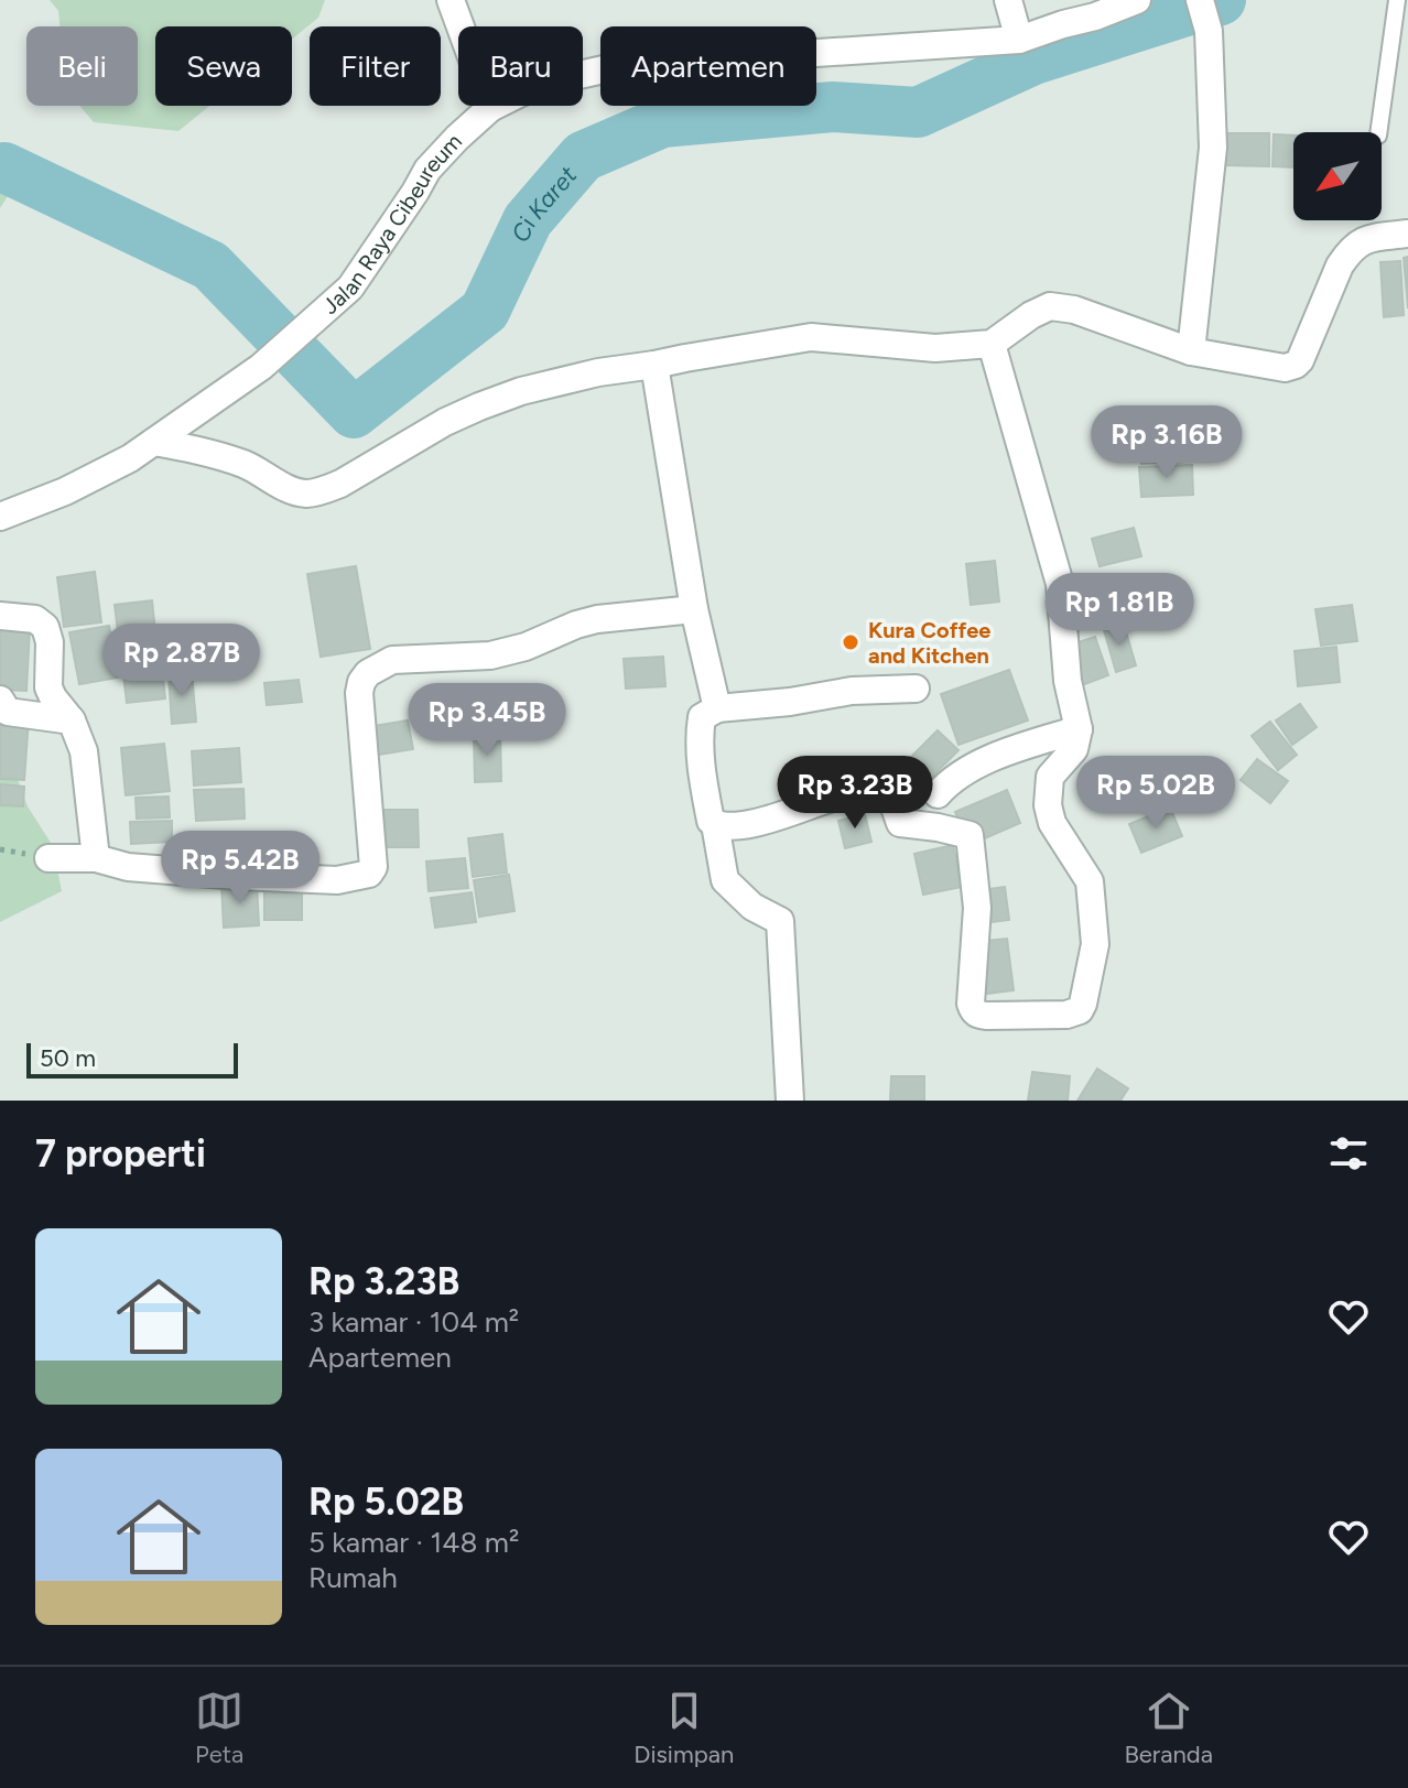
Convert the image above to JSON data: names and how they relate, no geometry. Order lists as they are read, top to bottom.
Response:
{
  "streets": {
    "street": ["Jalan Raya Cibeureum"]
  },
  "water": ["Ci Karet"],
  "places": ["Kura Coffee and Kitchen"],
  "scale_bar": "50 m",
  "north": "bottom left",
  "page": {
    "chip": [
      "Beli",
      "Sewa",
      "Filter",
      "Baru",
      "Apartemen"
    ],
    "price": [
      "Rp 3.16B",
      "Rp 1.81B",
      "Rp 2.87B",
      "Rp 3.45B",
      "Rp 3.23B",
      "Rp 5.02B",
      "Rp 5.42B"
    ],
    "scale": "50 m",
    "heading": "7 properti",
    "list": [
      {
        "name": "Rp 3.23B",
        "note": "3 kamar · 104 m² · Apartemen"
      },
      {
        "name": "Rp 5.02B",
        "note": "5 kamar · 148 m² · Rumah"
      }
    ],
    "tabs": ["Peta", "Disimpan", "Beranda"]
  }
}
